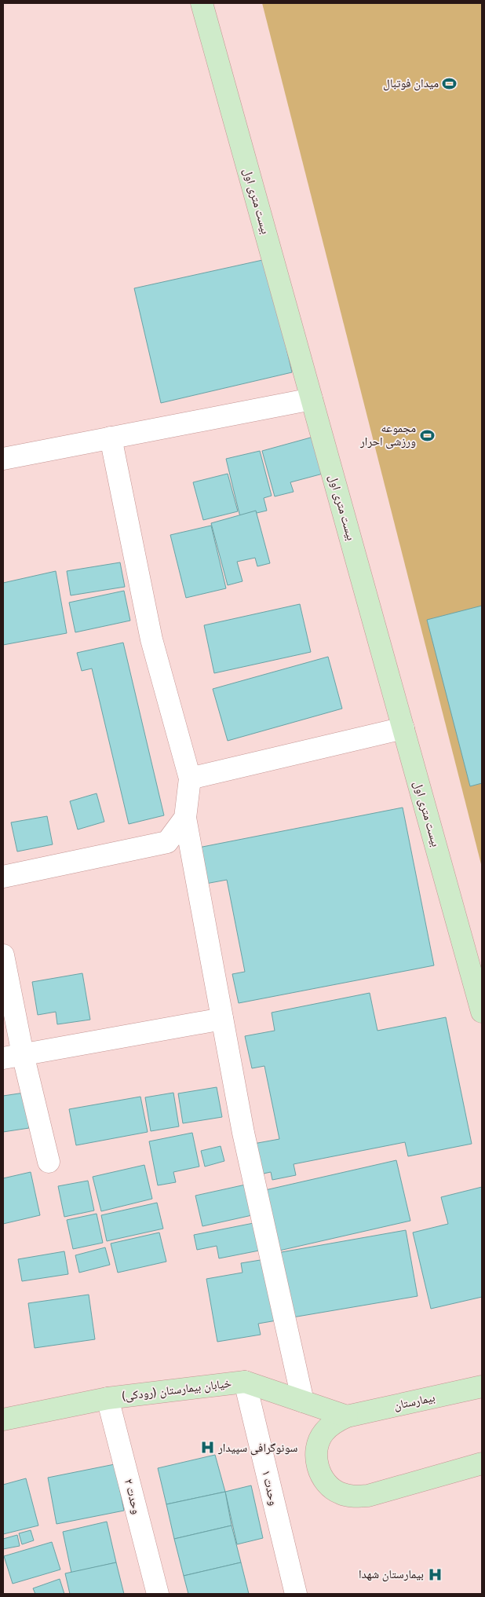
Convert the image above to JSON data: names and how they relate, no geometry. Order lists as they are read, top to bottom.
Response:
{
  "streets": {
    "street": [
      "بیست متری اول",
      "خیابان بیمارستان (رودکی)",
      "بیمارستان",
      "وحدت ۱",
      "وحدت ۲"
    ]
  },
  "crossings": [
    ["خیابان بیمارستان (رودکی)", "بیمارستان"],
    ["خیابان بیمارستان (رودکی)", "وحدت ۱"],
    ["خیابان بیمارستان (رودکی)", "وحدت ۲"]
  ],
  "places": {
    "sports": ["میدان فوتبال", "مجموعه ورزشی احرار"],
    "hospital": ["سونوگرافی سپیدار", "بیمارستان شهدا"]
  }
}
